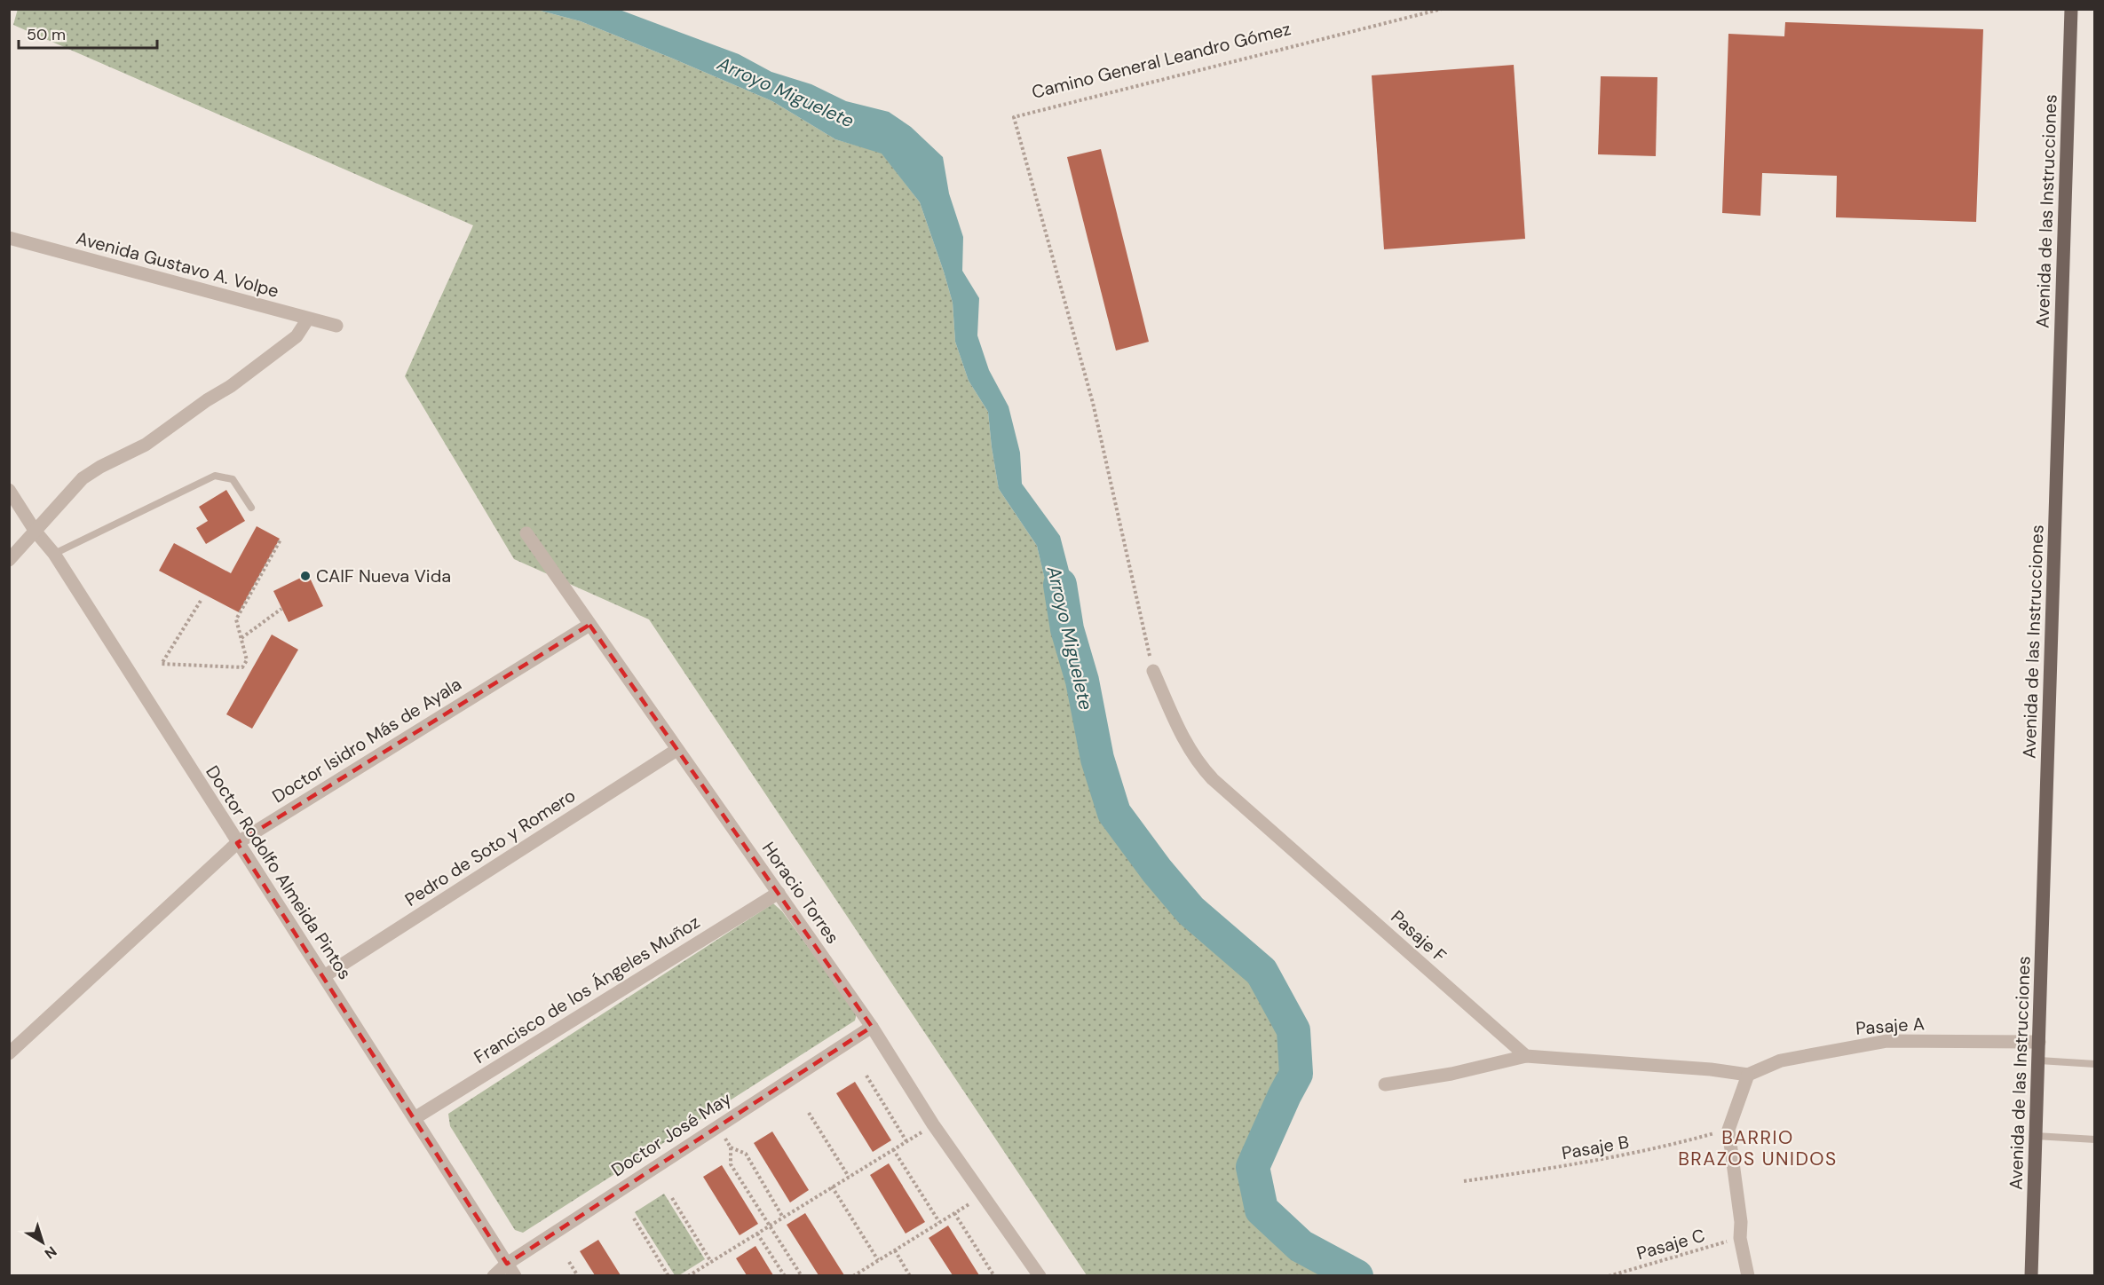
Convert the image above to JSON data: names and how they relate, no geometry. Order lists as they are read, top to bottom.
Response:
{
  "streets": {
    "main road": ["Avenida de las Instrucciones"],
    "street": [
      "Avenida Gustavo A. Volpe",
      "Doctor Isidro Más de Ayala",
      "Pedro de Soto y Romero",
      "Doctor Rodolfo Almeida Pintos",
      "Horacio Torres",
      "Pasaje F",
      "Francisco de los Ángeles Muñoz",
      "Pasaje A",
      "Doctor José May"
    ],
    "path": ["Camino General Leandro Gómez", "Pasaje B", "Pasaje C"]
  },
  "crossings": [
    ["Camino General Leandro Gómez", "Pasaje F"],
    ["Avenida de las Instrucciones", "Pasaje A"],
    ["Doctor Isidro Más de Ayala", "Doctor Rodolfo Almeida Pintos"],
    ["Doctor Isidro Más de Ayala", "Horacio Torres"],
    ["Pedro de Soto y Romero", "Doctor Rodolfo Almeida Pintos"],
    ["Pedro de Soto y Romero", "Horacio Torres"],
    ["Doctor Rodolfo Almeida Pintos", "Francisco de los Ángeles Muñoz"],
    ["Doctor Rodolfo Almeida Pintos", "Doctor José May"],
    ["Horacio Torres", "Francisco de los Ángeles Muñoz"],
    ["Horacio Torres", "Doctor José May"]
  ],
  "districts": ["BARRIO BRAZOS UNIDOS"],
  "water": ["Arroyo Miguelete"],
  "places": ["CAIF Nueva Vida"],
  "scale_bar": "50 m",
  "north": "bottom right"
}
